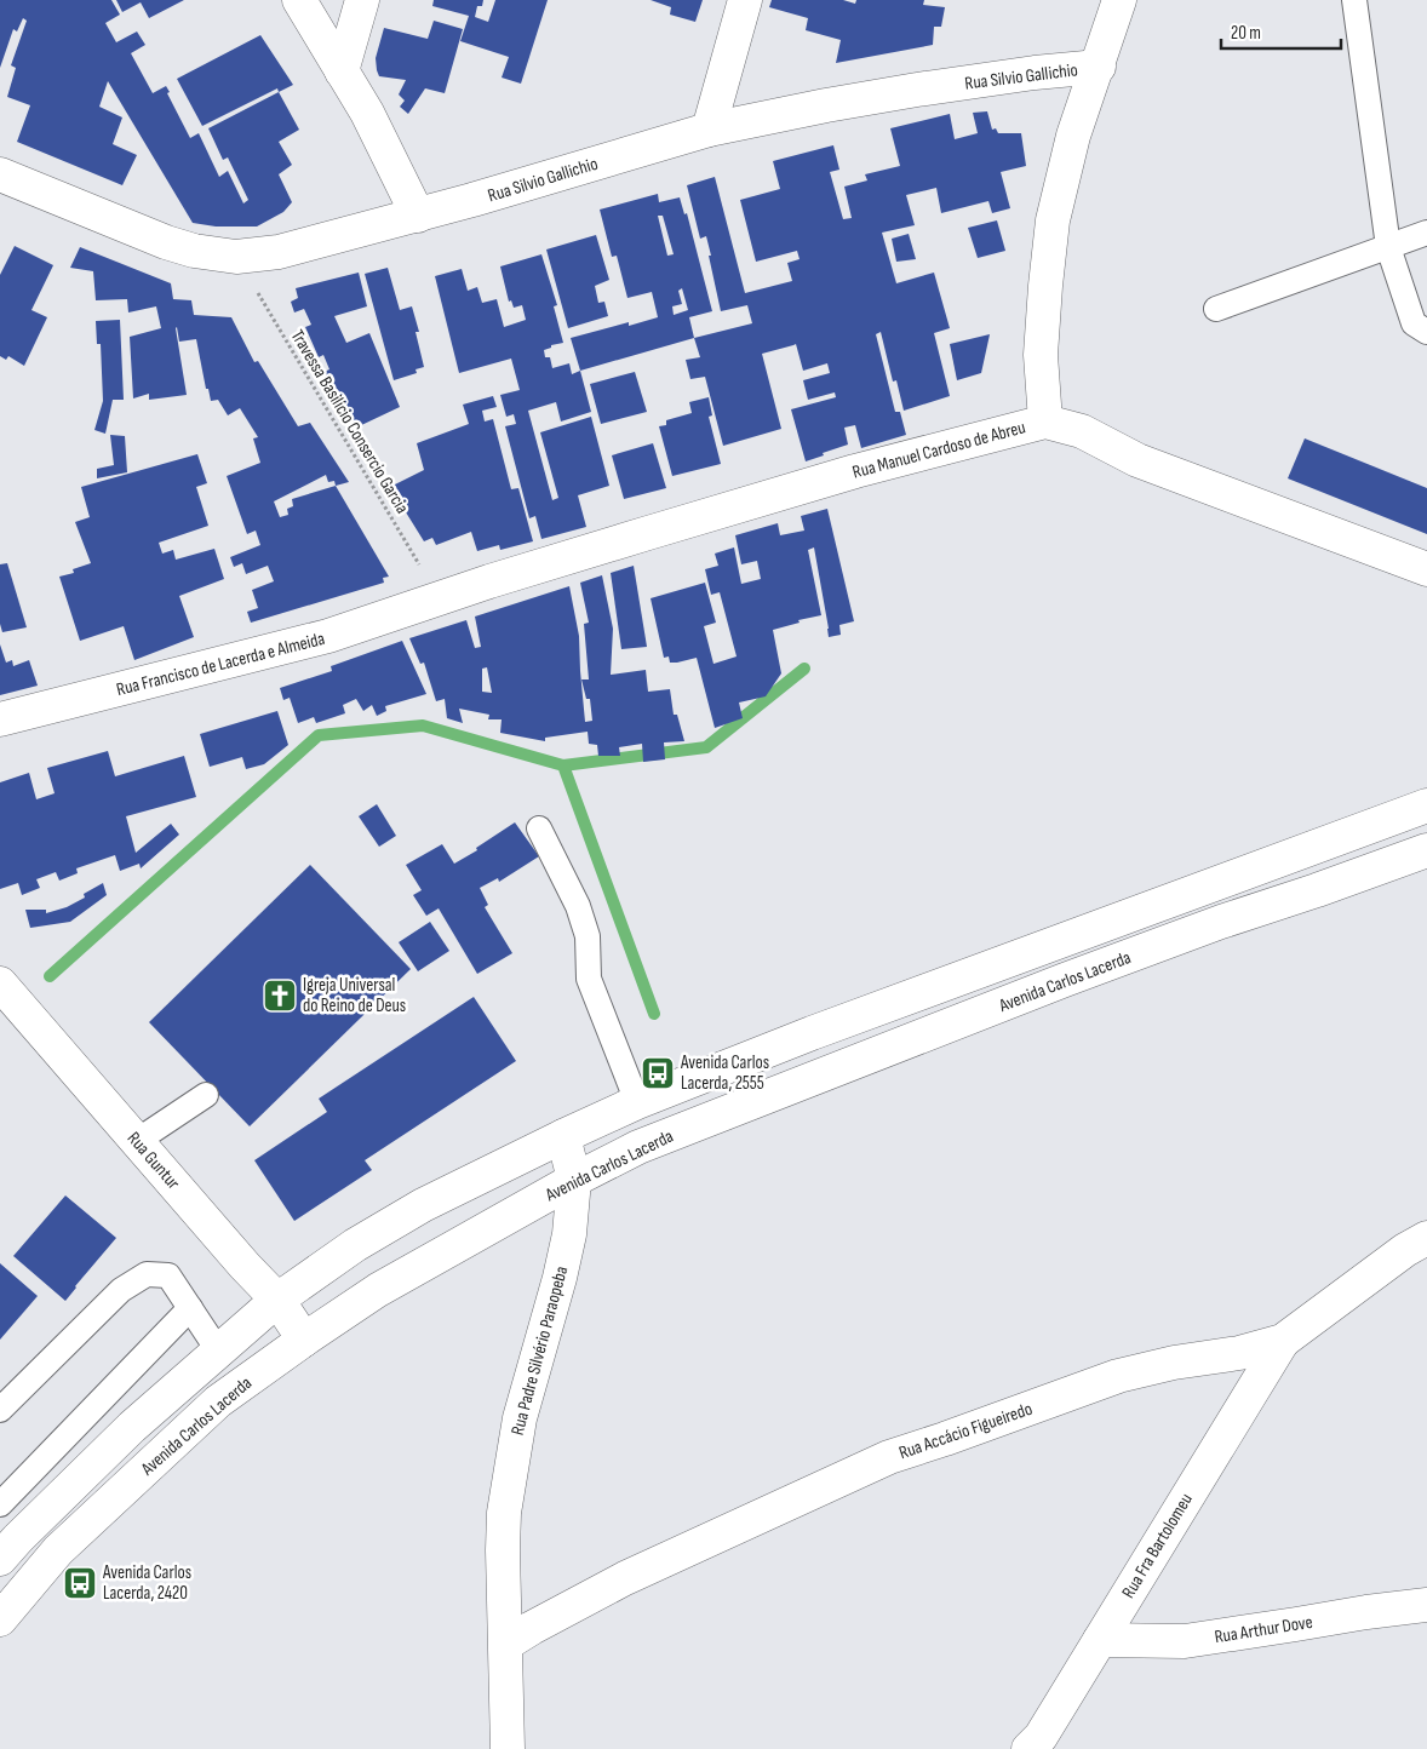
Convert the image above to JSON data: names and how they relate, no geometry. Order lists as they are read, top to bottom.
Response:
{
  "streets": {
    "street": [
      "Rua Silvio Gallichio",
      "Rua Manuel Cardoso de Abreu",
      "Rua Francisco de Lacerda e Almeida",
      "Avenida Carlos Lacerda",
      "Rua Guntur",
      "Rua Padre Silvério Paraopeba",
      "Rua Accácio Figueiredo",
      "Rua Fra Bartolomeu",
      "Rua Arthur Dove"
    ],
    "path": ["Travessa Basilicio Consercio Garcia"]
  },
  "crossings": [
    ["Rua Silvio Gallichio", "Travessa Basilicio Consercio Garcia"],
    ["Travessa Basilicio Consercio Garcia", "Rua Manuel Cardoso de Abreu"],
    ["Travessa Basilicio Consercio Garcia", "Rua Francisco de Lacerda e Almeida"],
    ["Rua Manuel Cardoso de Abreu", "Rua Francisco de Lacerda e Almeida"],
    ["Avenida Carlos Lacerda", "Rua Guntur"],
    ["Avenida Carlos Lacerda", "Rua Padre Silvério Paraopeba"],
    ["Rua Padre Silvério Paraopeba", "Rua Accácio Figueiredo"],
    ["Rua Accácio Figueiredo", "Rua Fra Bartolomeu"],
    ["Rua Fra Bartolomeu", "Rua Arthur Dove"]
  ],
  "places": {
    "church": ["Igreja Universal do Reino de Deus"],
    "bus stop": ["Avenida Carlos Lacerda, 2555", "Avenida Carlos Lacerda, 2420"]
  },
  "scale_bar": "20 m"
}
